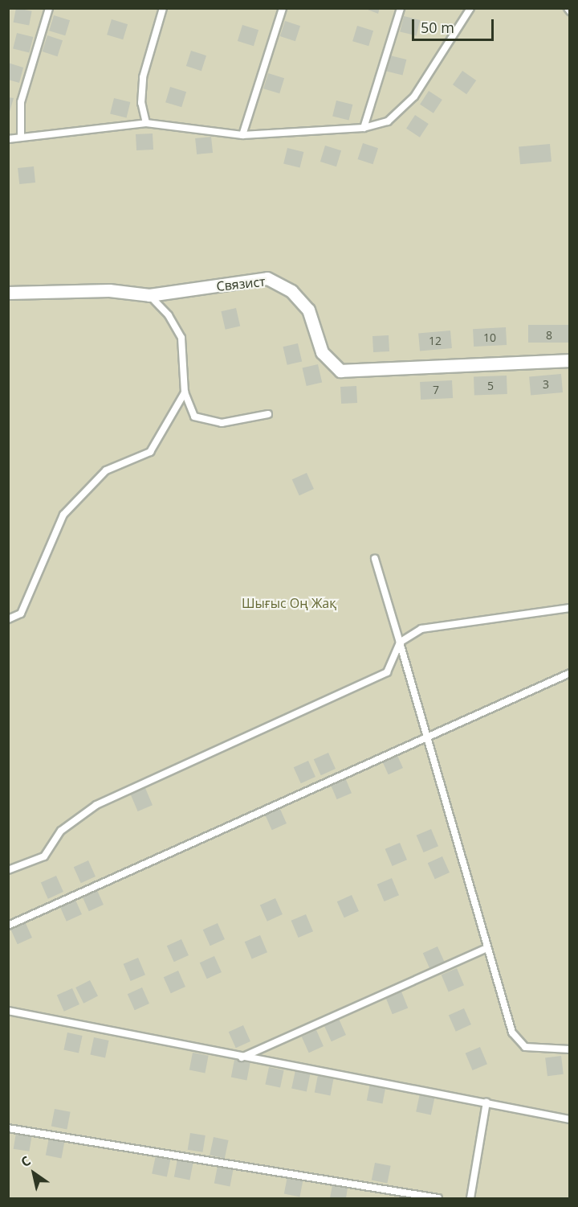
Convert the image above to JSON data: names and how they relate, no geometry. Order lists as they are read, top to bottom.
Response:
{
  "streets": {
    "street": ["Связист"]
  },
  "parks": ["Шығыс Оң Жақ"],
  "house_numbers": [
    "8",
    "10",
    "12",
    "3",
    "5",
    "7"
  ],
  "scale_bar": "50 m",
  "north": "top left"
}
